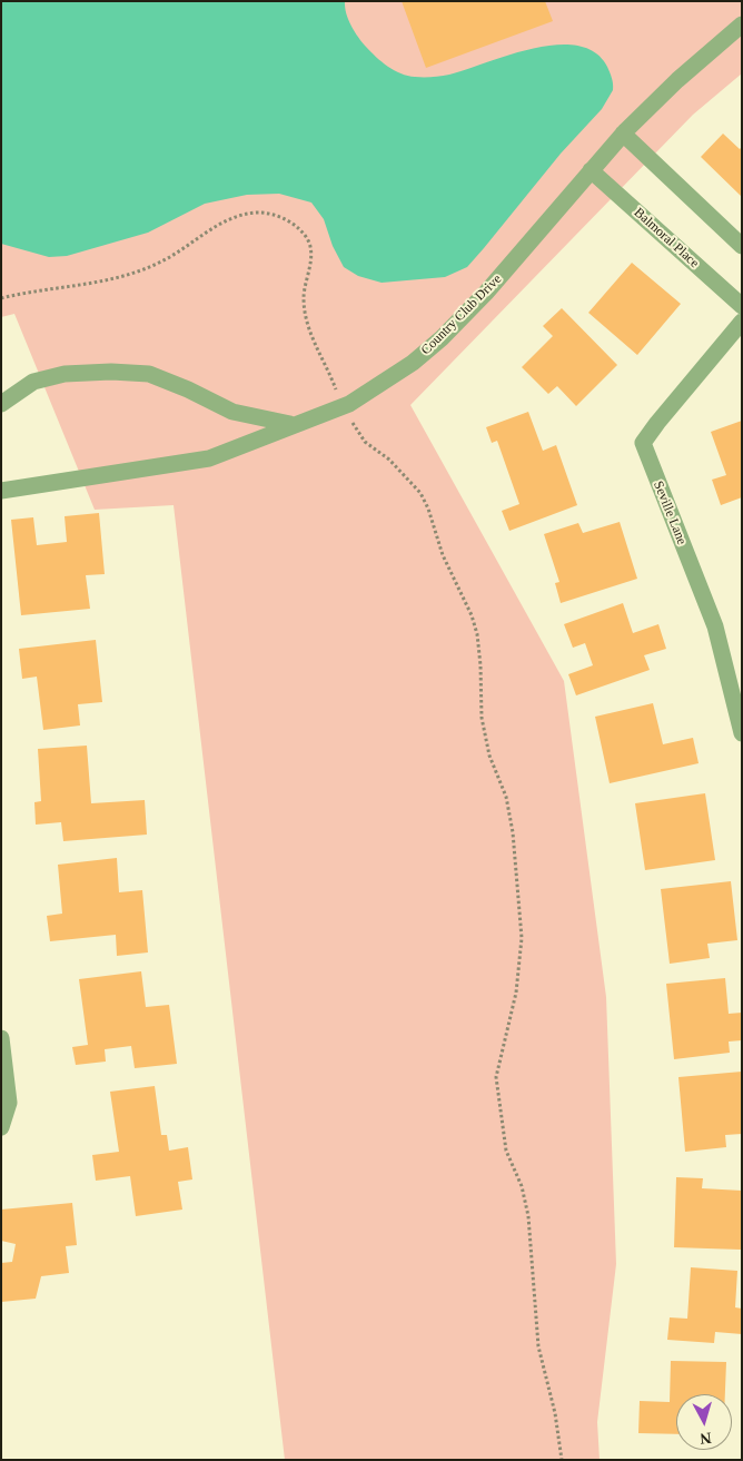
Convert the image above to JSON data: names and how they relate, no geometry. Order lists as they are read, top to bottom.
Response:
{
  "streets": {
    "street": ["Balmoral Place", "Country Club Drive", "Seville Lane"]
  },
  "crossings": [
    ["Balmoral Place", "Country Club Drive"]
  ],
  "north": "bottom"
}
